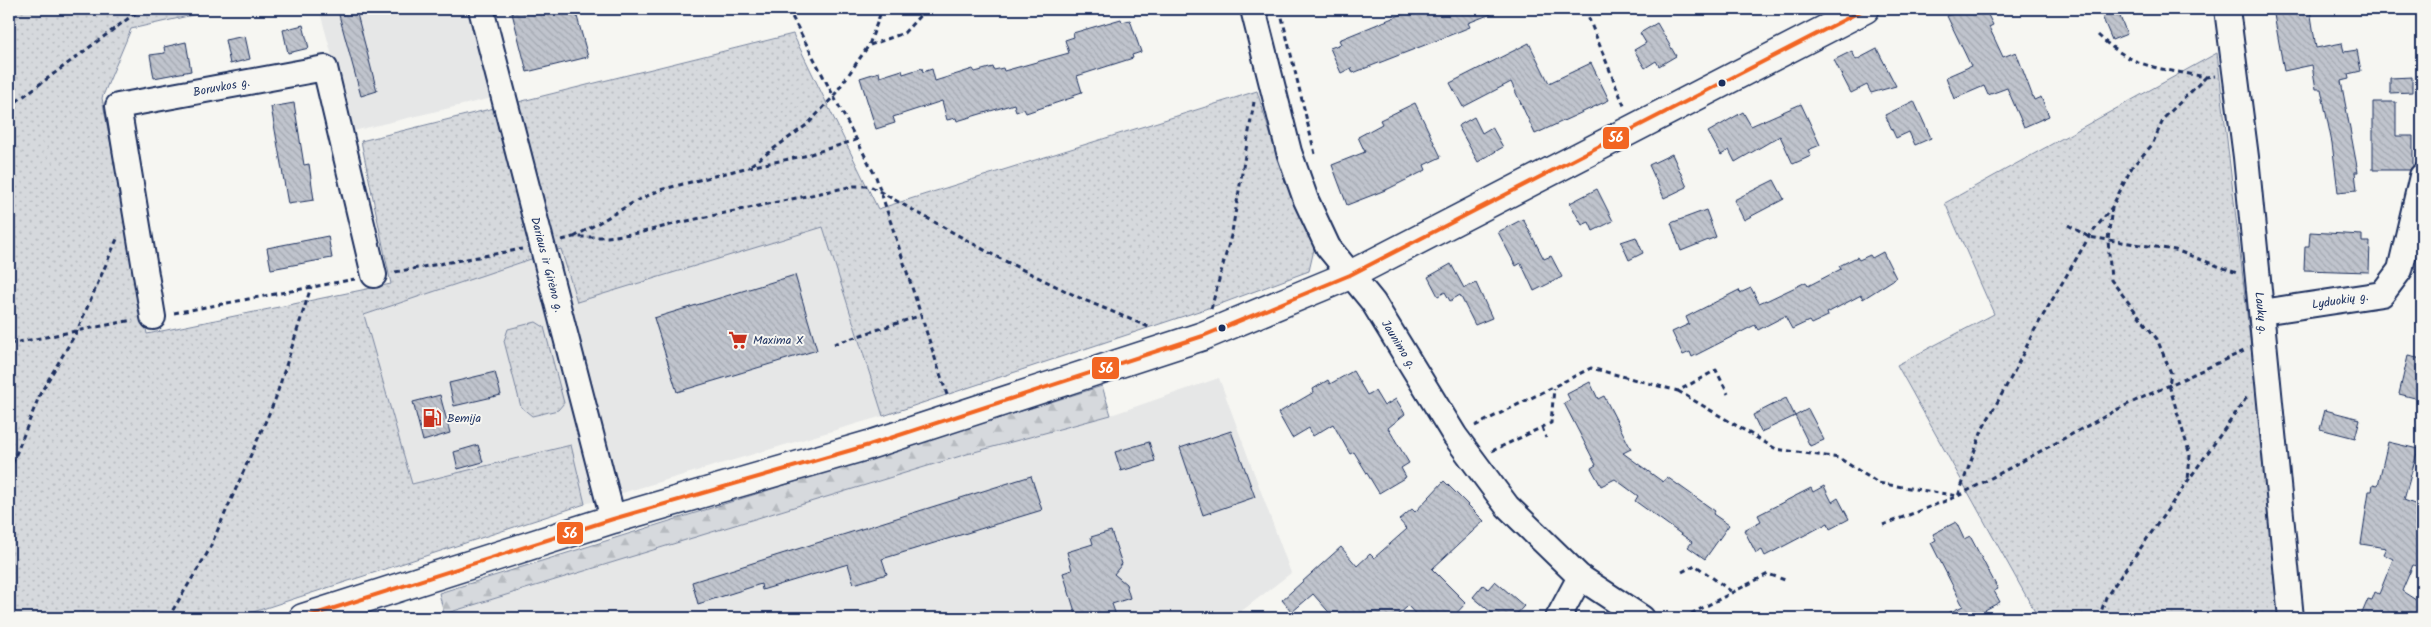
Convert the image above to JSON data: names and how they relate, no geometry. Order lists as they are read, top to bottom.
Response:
{
  "streets": {
    "street": [
      "Boruvkos g.",
      "Dariaus ir Girėno g.",
      "Lyduokių g.",
      "Laukų g.",
      "Jaunimo g."
    ]
  },
  "crossings": [
    ["Lyduokių g.", "Laukų g."]
  ],
  "places": {
    "supermarket": ["Maxima X"],
    "fuel station": ["Bemija"]
  },
  "lines": ["transit line 56"]
}
